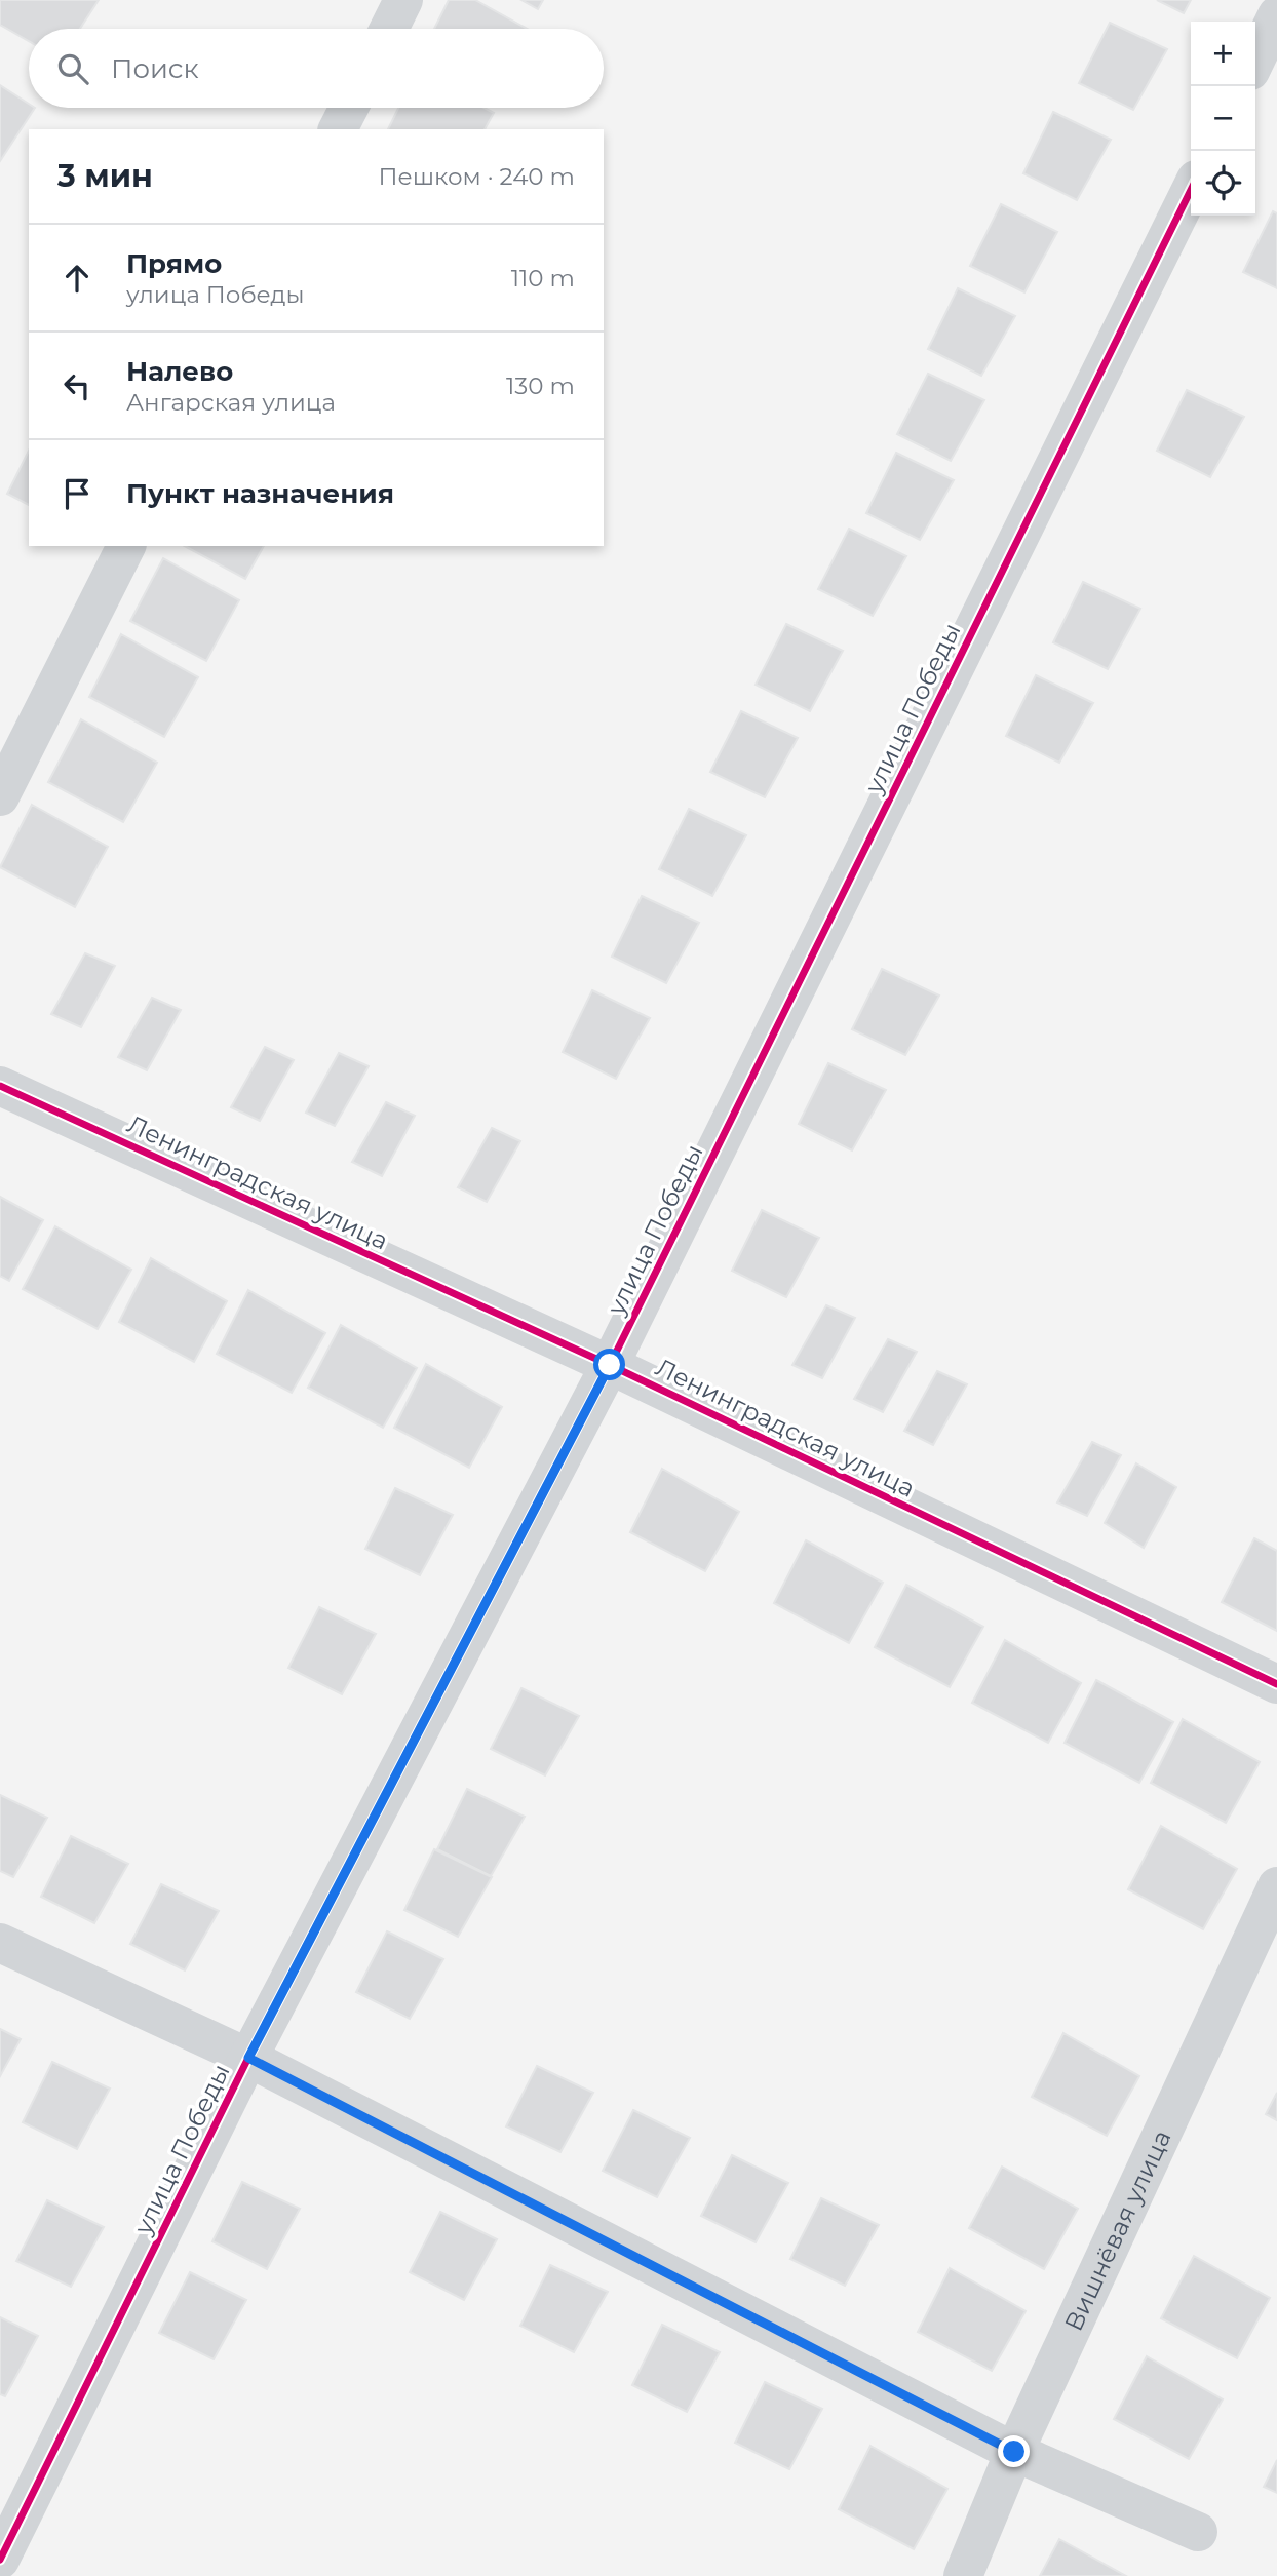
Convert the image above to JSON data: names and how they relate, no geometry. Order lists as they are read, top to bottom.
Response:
{
  "streets": {
    "street": ["улица Победы", "Ленинградская улица", "Вишнёвая улица"]
  },
  "crossings": [
    ["улица Победы", "Ленинградская улица"]
  ],
  "page": {
    "map_buttons": ["+", "−"],
    "search": "Поиск",
    "heading": ["3 мин", "Пешком · 240 m"],
    "list": [
      ["Прямо", "улица Победы", "110 m"],
      ["Налево", "Ангарская улица", "130 m"],
      "Пункт назначения"
    ]
  }
}
